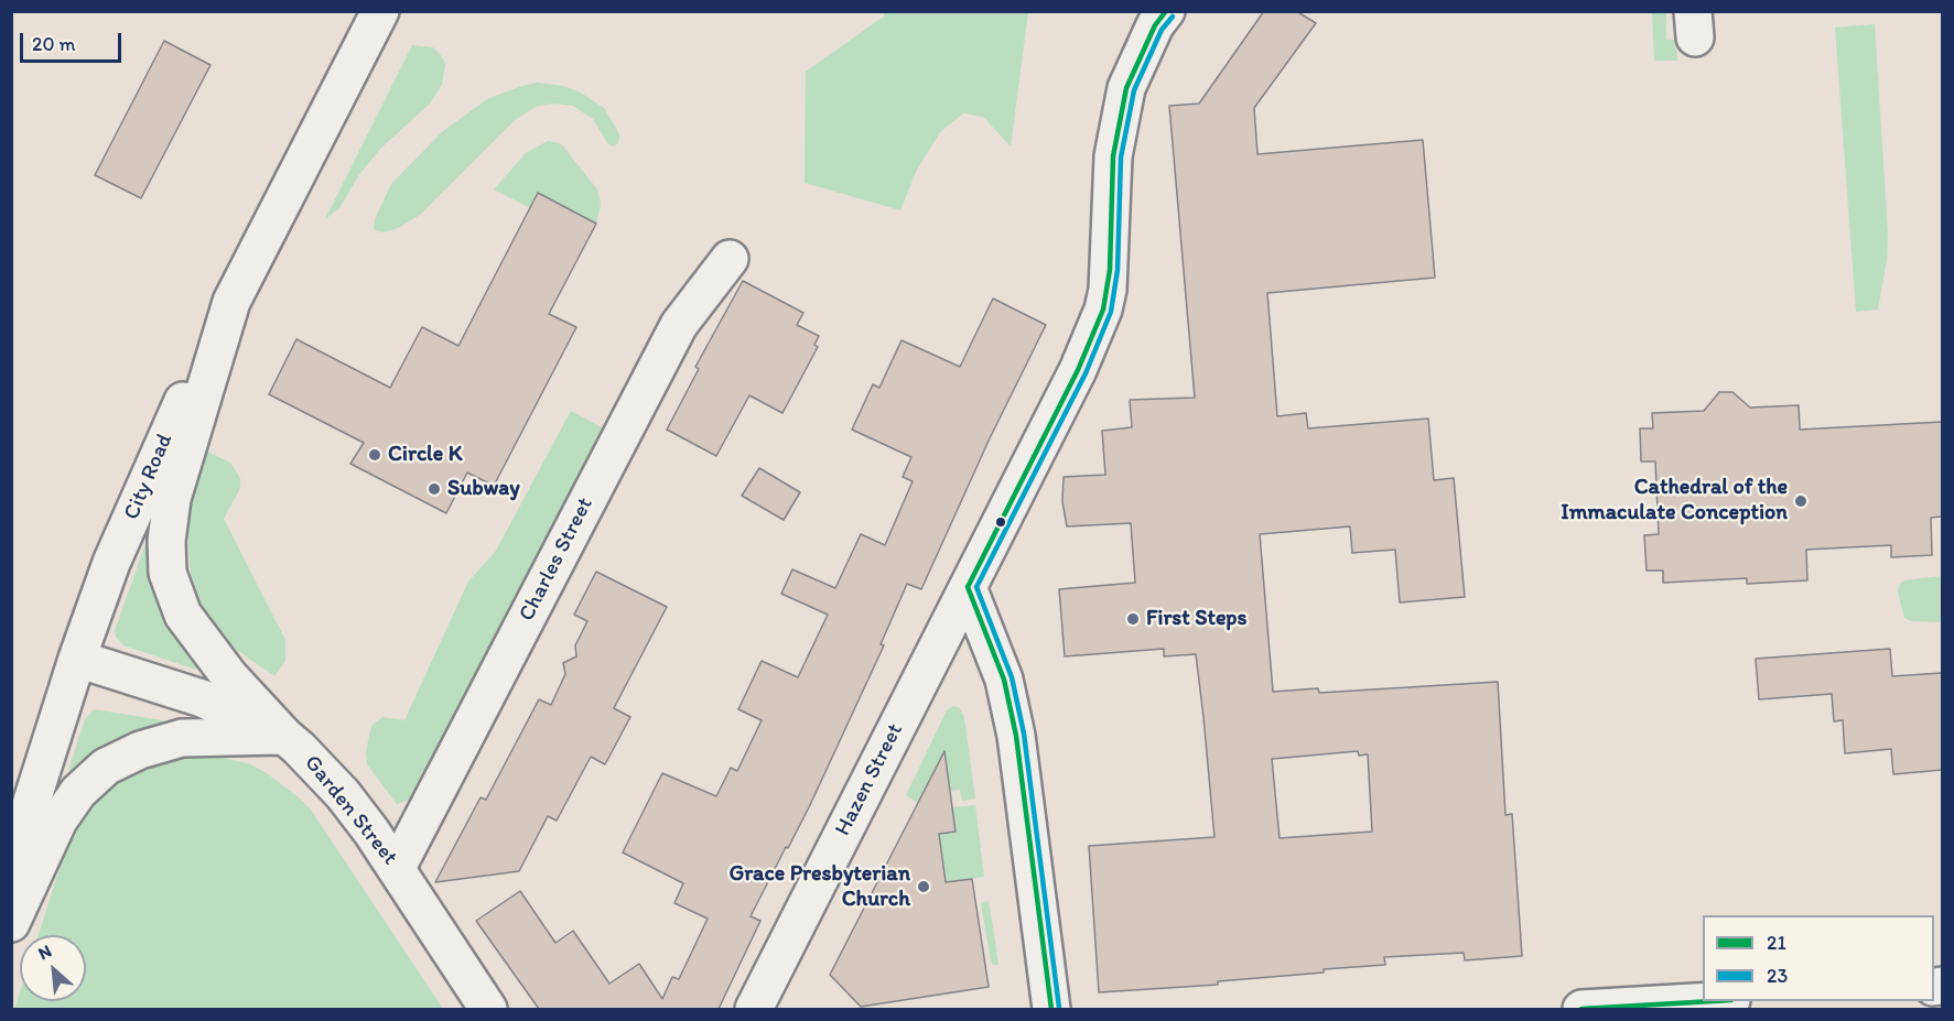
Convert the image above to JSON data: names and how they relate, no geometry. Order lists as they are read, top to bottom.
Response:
{
  "streets": {
    "street": [
      "City Road",
      "Charles Street",
      "Hazen Street",
      "Garden Street"
    ]
  },
  "crossings": [
    ["City Road", "Garden Street"],
    ["Charles Street", "Garden Street"]
  ],
  "places": [
    "Circle K",
    "Subway",
    "Cathedral of the Immaculate Conception",
    "First Steps",
    "Grace Presbyterian Church"
  ],
  "lines": ["transit line 21", "transit line 23"],
  "legend": ["21", "23"],
  "scale_bar": "20 m",
  "north": "top left"
}
